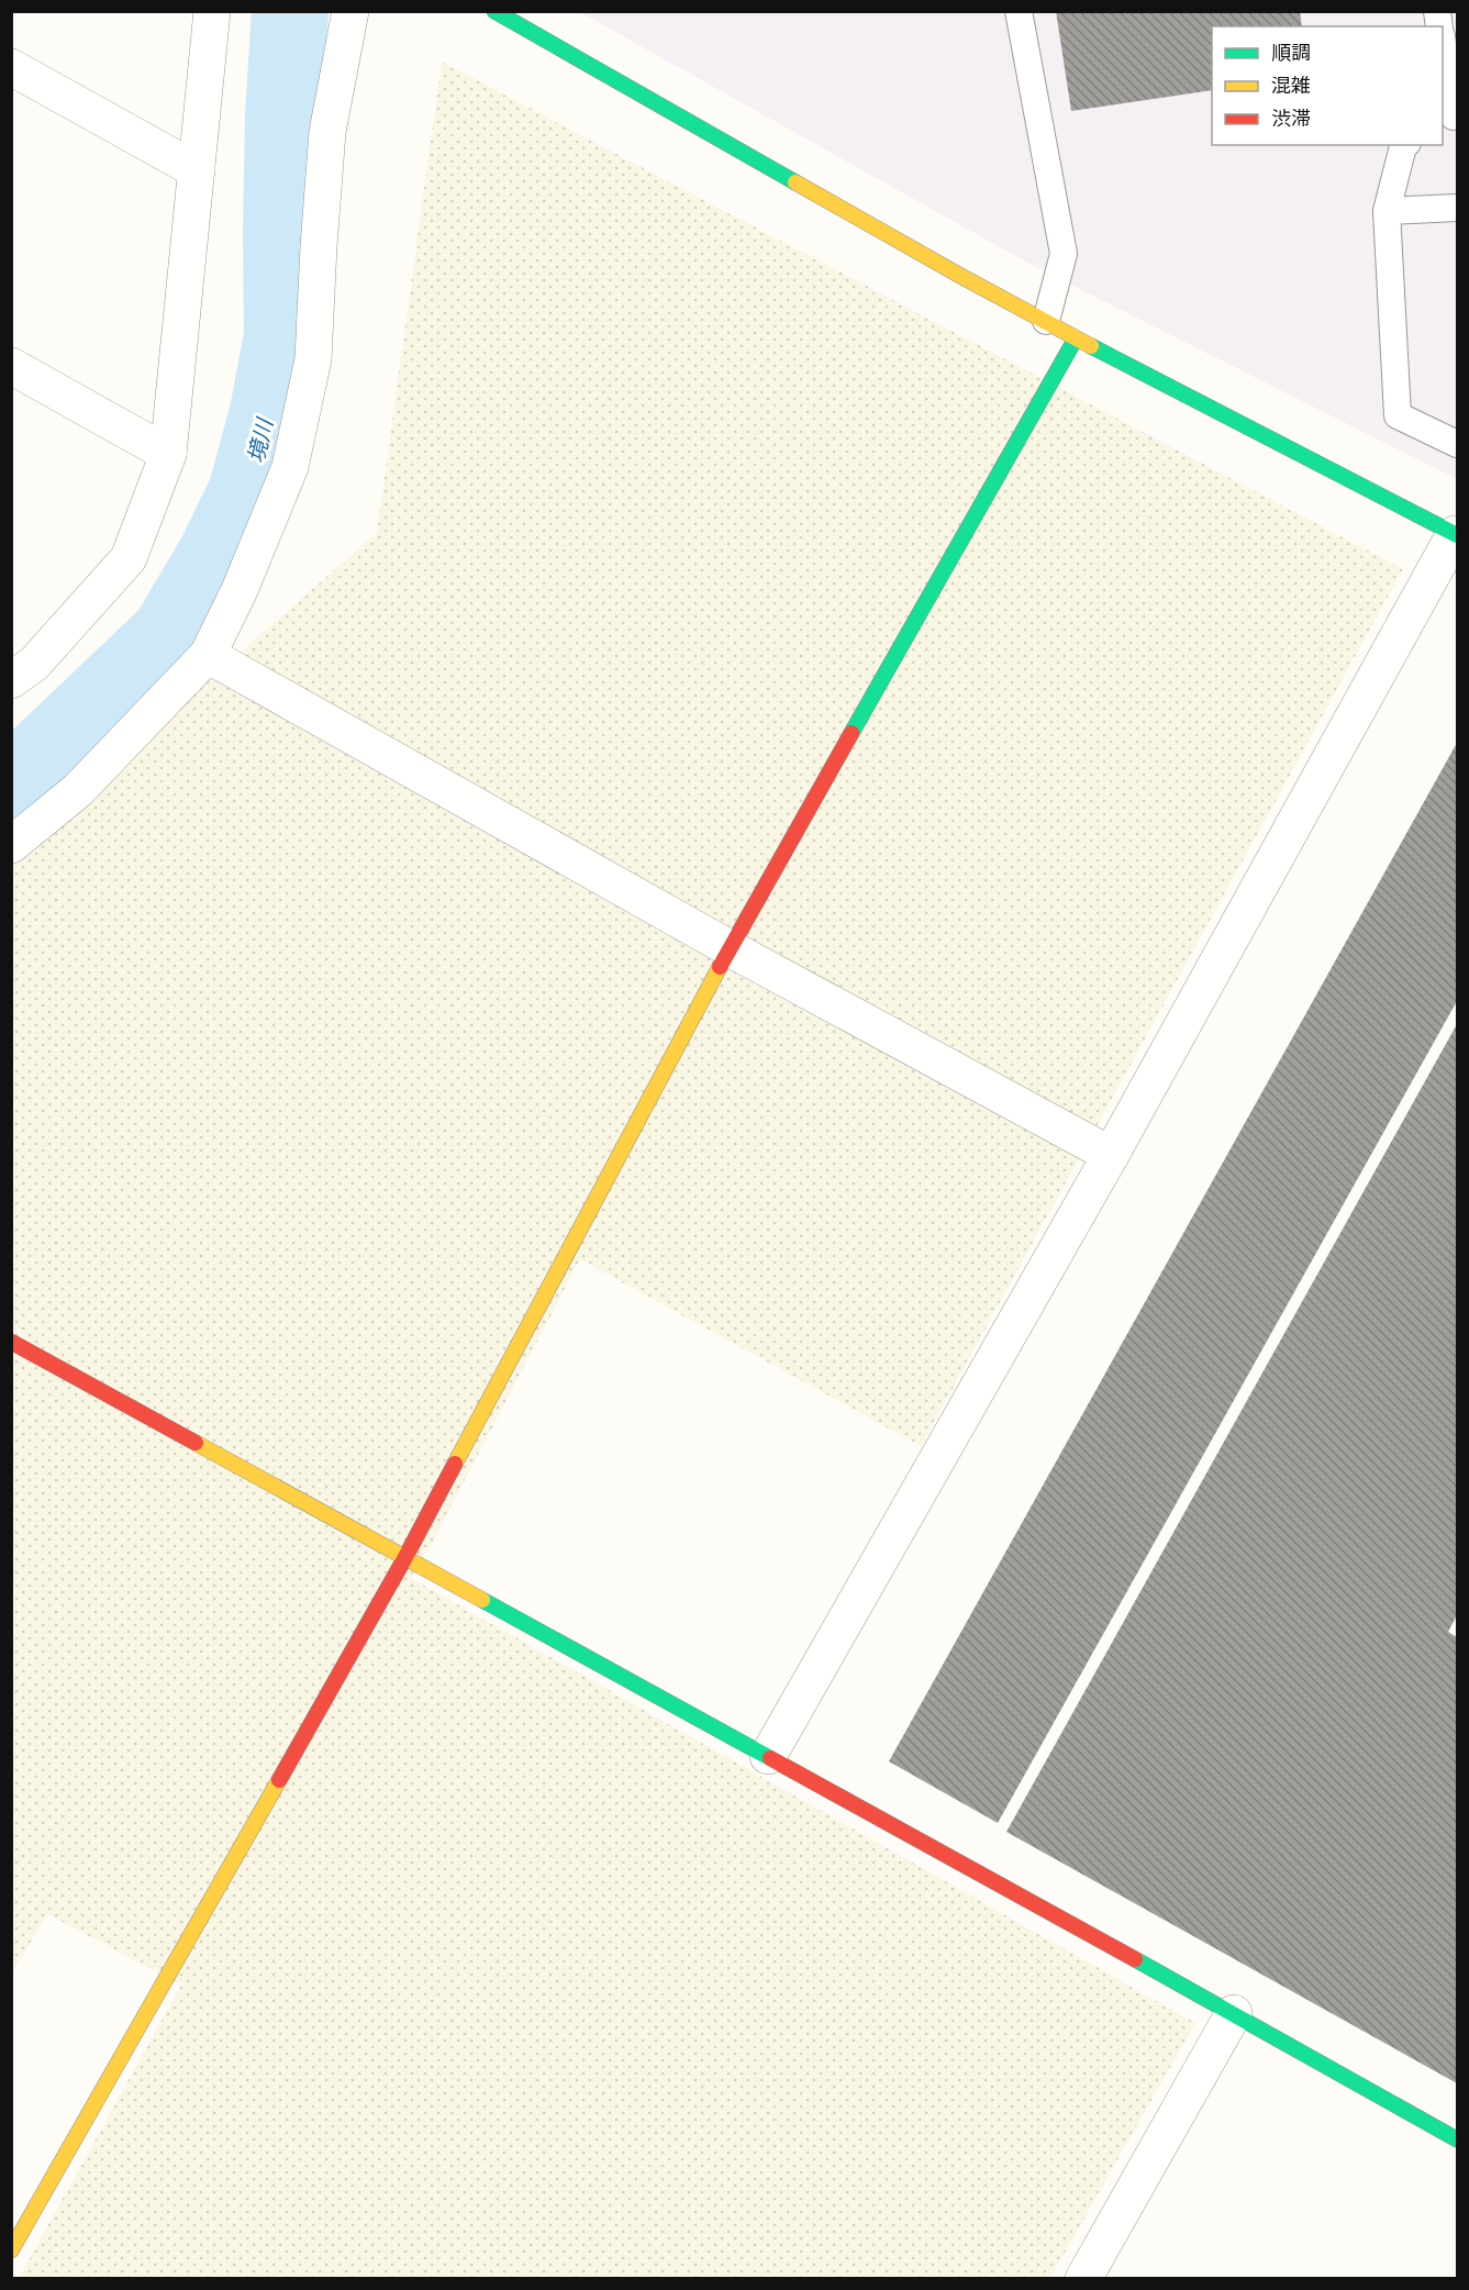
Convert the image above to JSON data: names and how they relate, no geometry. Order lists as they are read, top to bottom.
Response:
{
  "water": ["境川"],
  "legend": ["順調", "混雑", "渋滞"]
}
